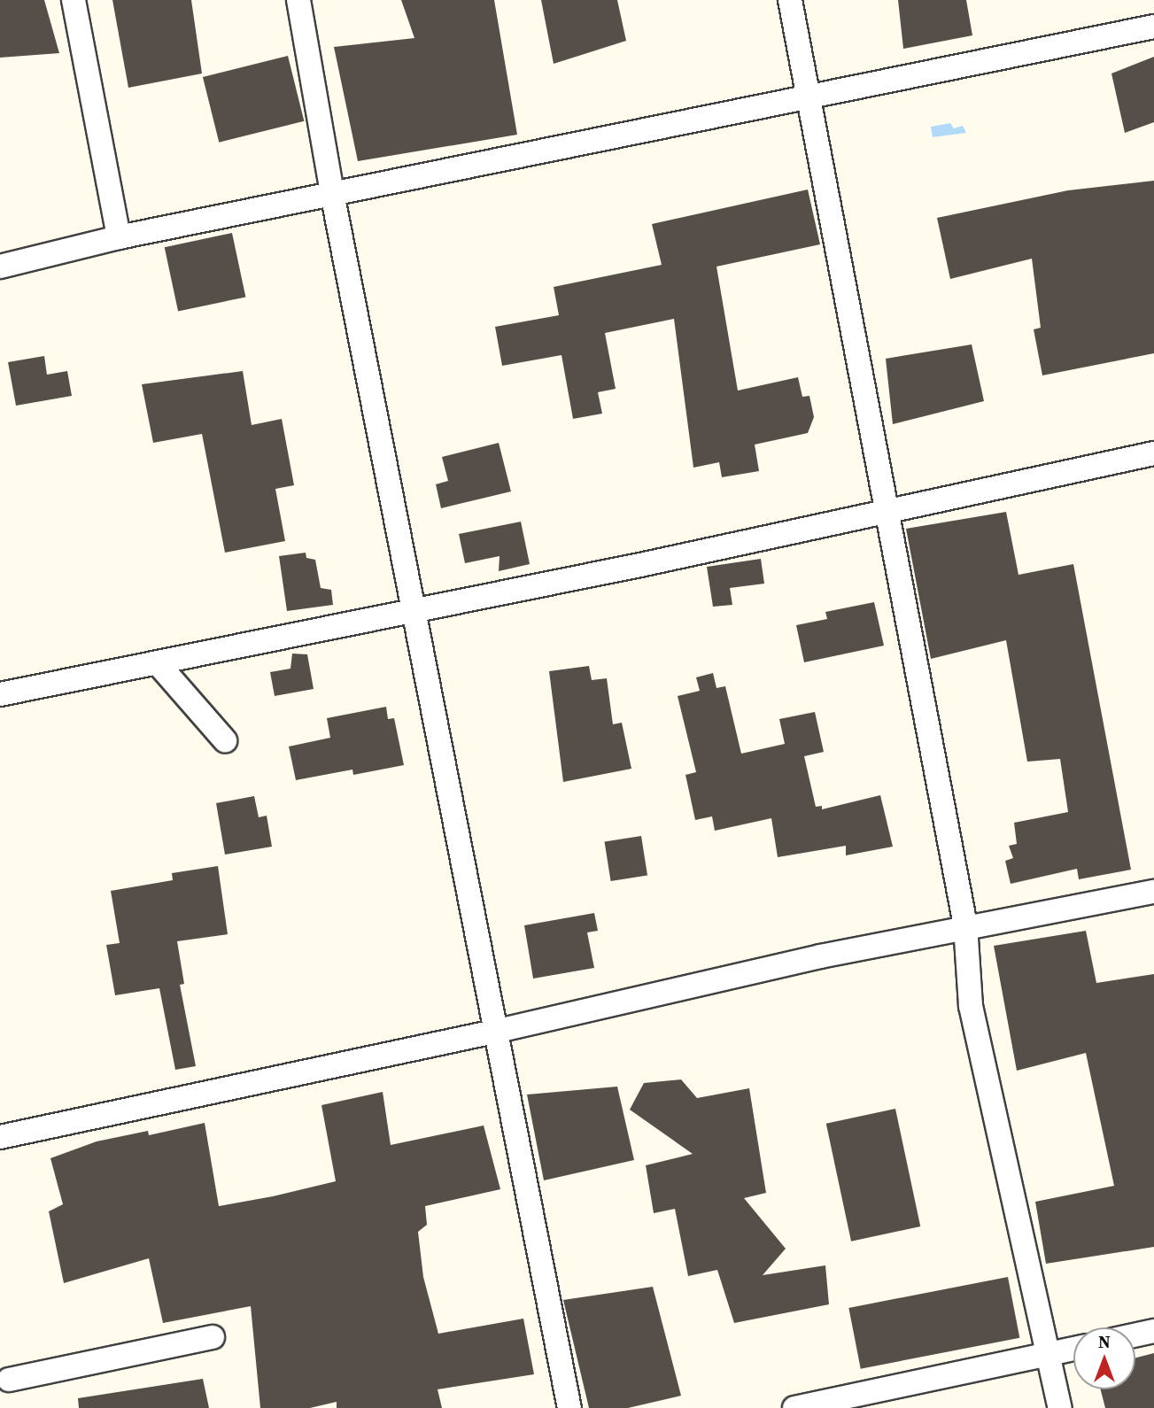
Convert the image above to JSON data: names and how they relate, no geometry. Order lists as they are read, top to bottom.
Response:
{
  "north": "top"
}
